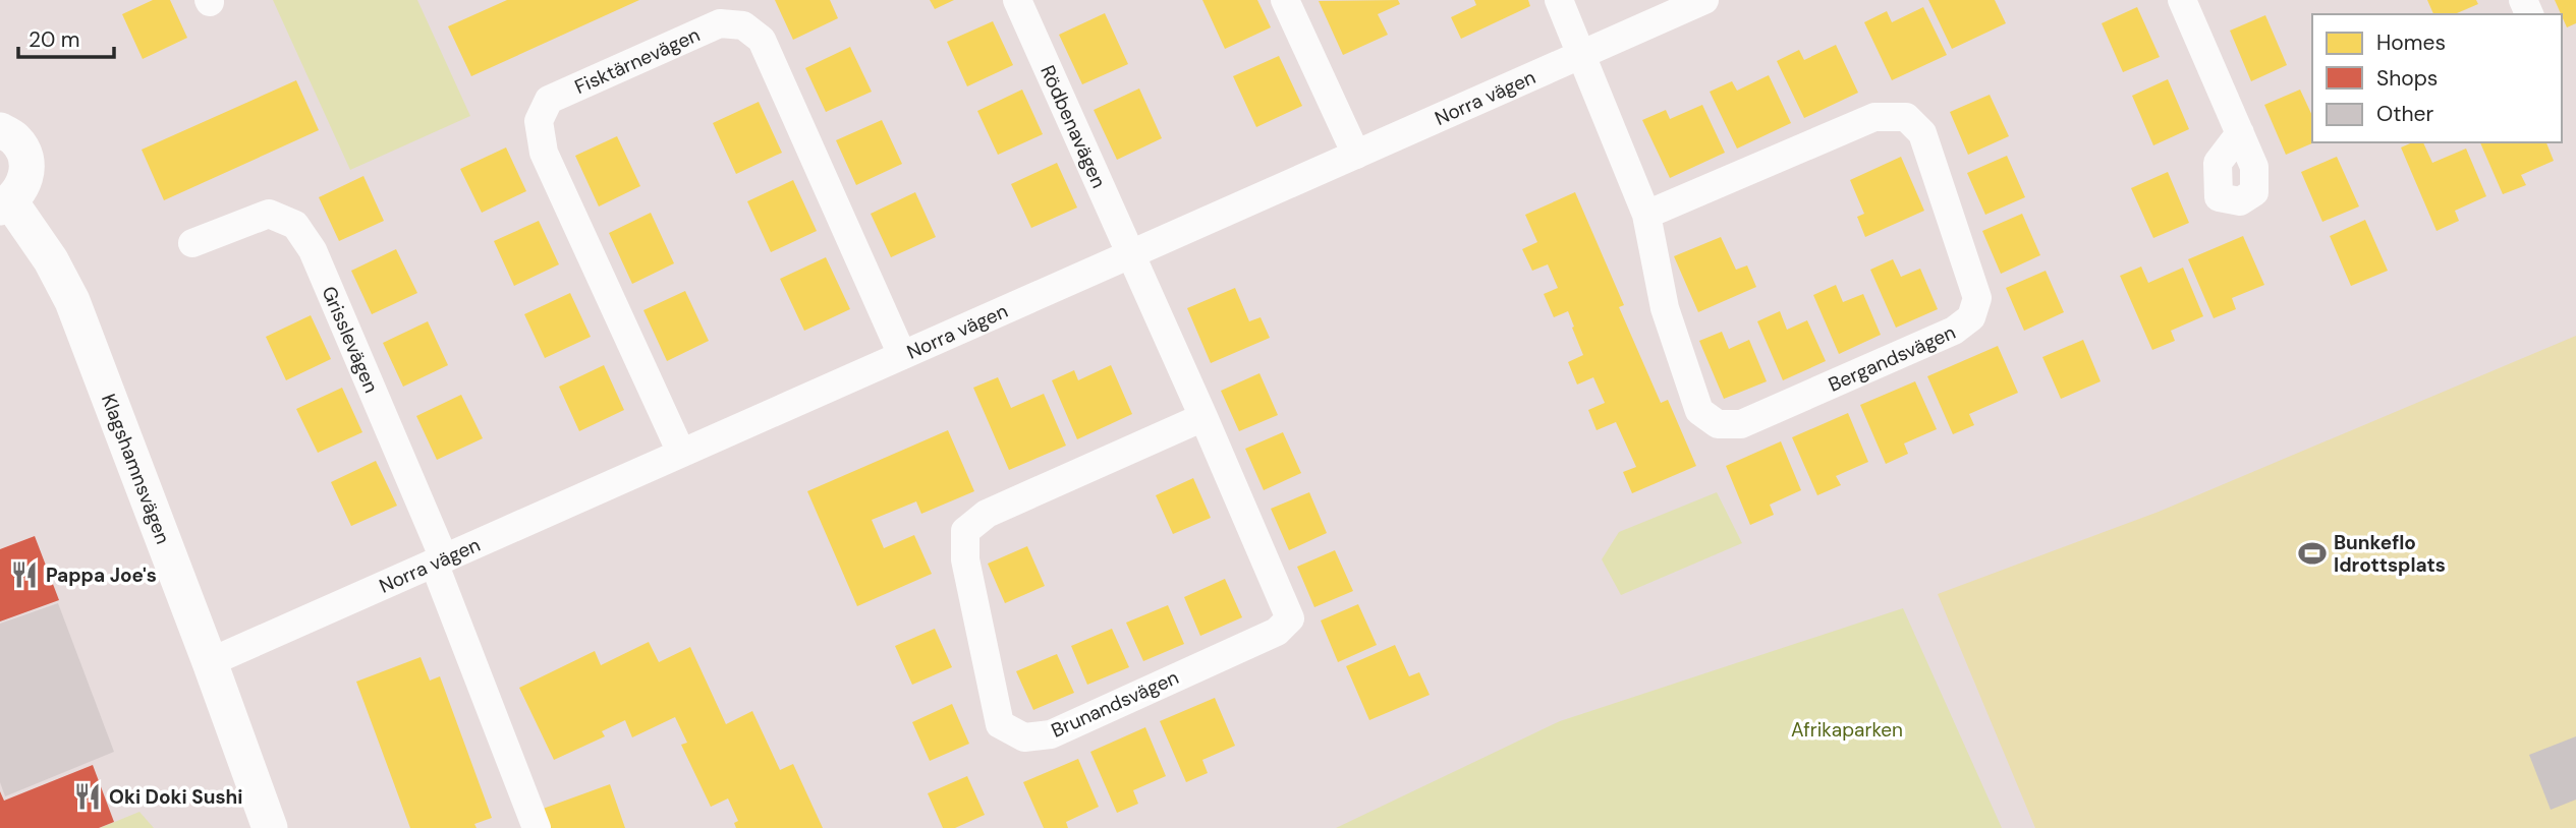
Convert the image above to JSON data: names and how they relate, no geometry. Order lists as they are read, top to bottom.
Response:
{
  "streets": {
    "street": [
      "Fisktärnevägen",
      "Norra vägen",
      "Rödbenavägen",
      "Grisslevägen",
      "Bergandsvägen",
      "Klagshamnsvägen",
      "Brunandsvägen"
    ]
  },
  "crossings": [
    ["Fisktärnevägen", "Norra vägen"],
    ["Norra vägen", "Rödbenavägen"],
    ["Norra vägen", "Grisslevägen"],
    ["Norra vägen", "Bergandsvägen"],
    ["Norra vägen", "Klagshamnsvägen"],
    ["Norra vägen", "Brunandsvägen"],
    ["Rödbenavägen", "Brunandsvägen"]
  ],
  "parks": ["Afrikaparken"],
  "places": {
    "sports": ["Bunkeflo Idrottsplats"],
    "restaurant": ["Pappa Joe's", "Oki Doki Sushi"]
  },
  "legend": ["Homes", "Shops", "Other"],
  "scale_bar": "20 m"
}
